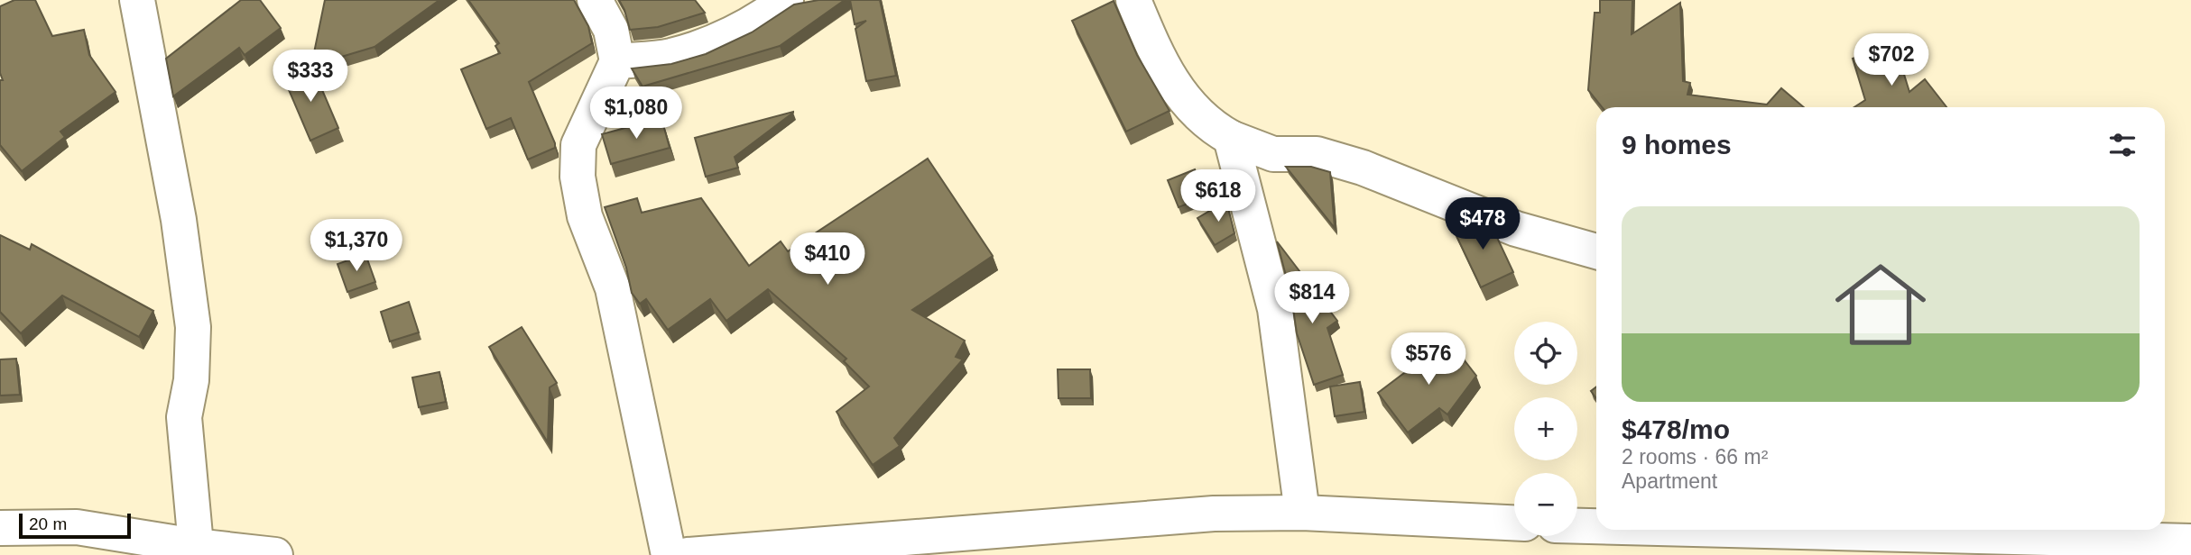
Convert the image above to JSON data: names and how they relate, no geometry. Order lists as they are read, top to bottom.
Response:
{
  "scale_bar": "20 m",
  "page": {
    "price": [
      "$702",
      "$333",
      "$1,080",
      "$618",
      "$478",
      "$1,370",
      "$410",
      "$814",
      "$576"
    ],
    "heading": "9 homes",
    "list": [
      {
        "name": "$478/mo",
        "note": "2 rooms · 66 m² · Apartment"
      }
    ],
    "map_buttons": ["+", "−"],
    "scale": "20 m"
  }
}
